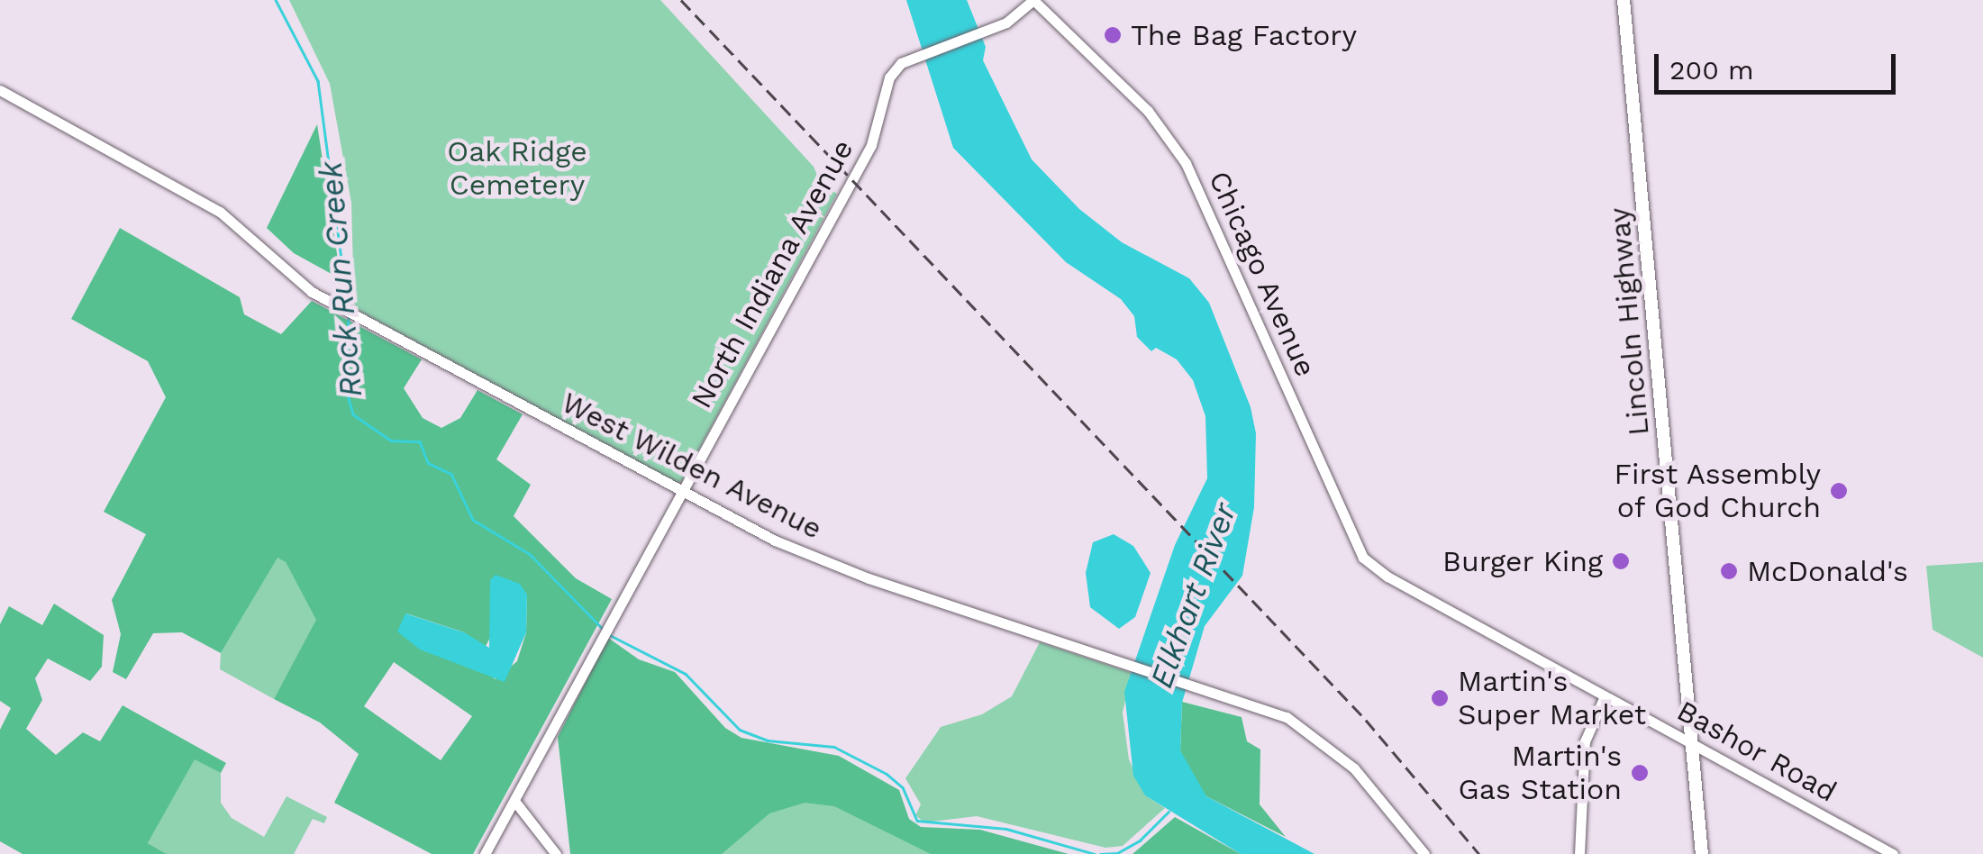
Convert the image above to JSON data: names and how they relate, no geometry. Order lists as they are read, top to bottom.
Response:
{
  "streets": {
    "highway": ["Lincoln Highway"],
    "street": [
      "North Indiana Avenue",
      "Chicago Avenue",
      "West Wilden Avenue",
      "Bashor Road"
    ]
  },
  "crossings": [
    ["North Indiana Avenue", "Chicago Avenue"],
    ["North Indiana Avenue", "West Wilden Avenue"],
    ["Chicago Avenue", "Bashor Road"],
    ["Lincoln Highway", "Bashor Road"]
  ],
  "water": ["Rock Run Creek", "Elkhart River"],
  "parks": ["Oak Ridge Cemetery"],
  "places": [
    "The Bag Factory",
    "First Assembly of God Church",
    "Burger King",
    "McDonald's",
    "Martin's Super Market",
    "Martin's Gas Station"
  ],
  "scale_bar": "200 m"
}
